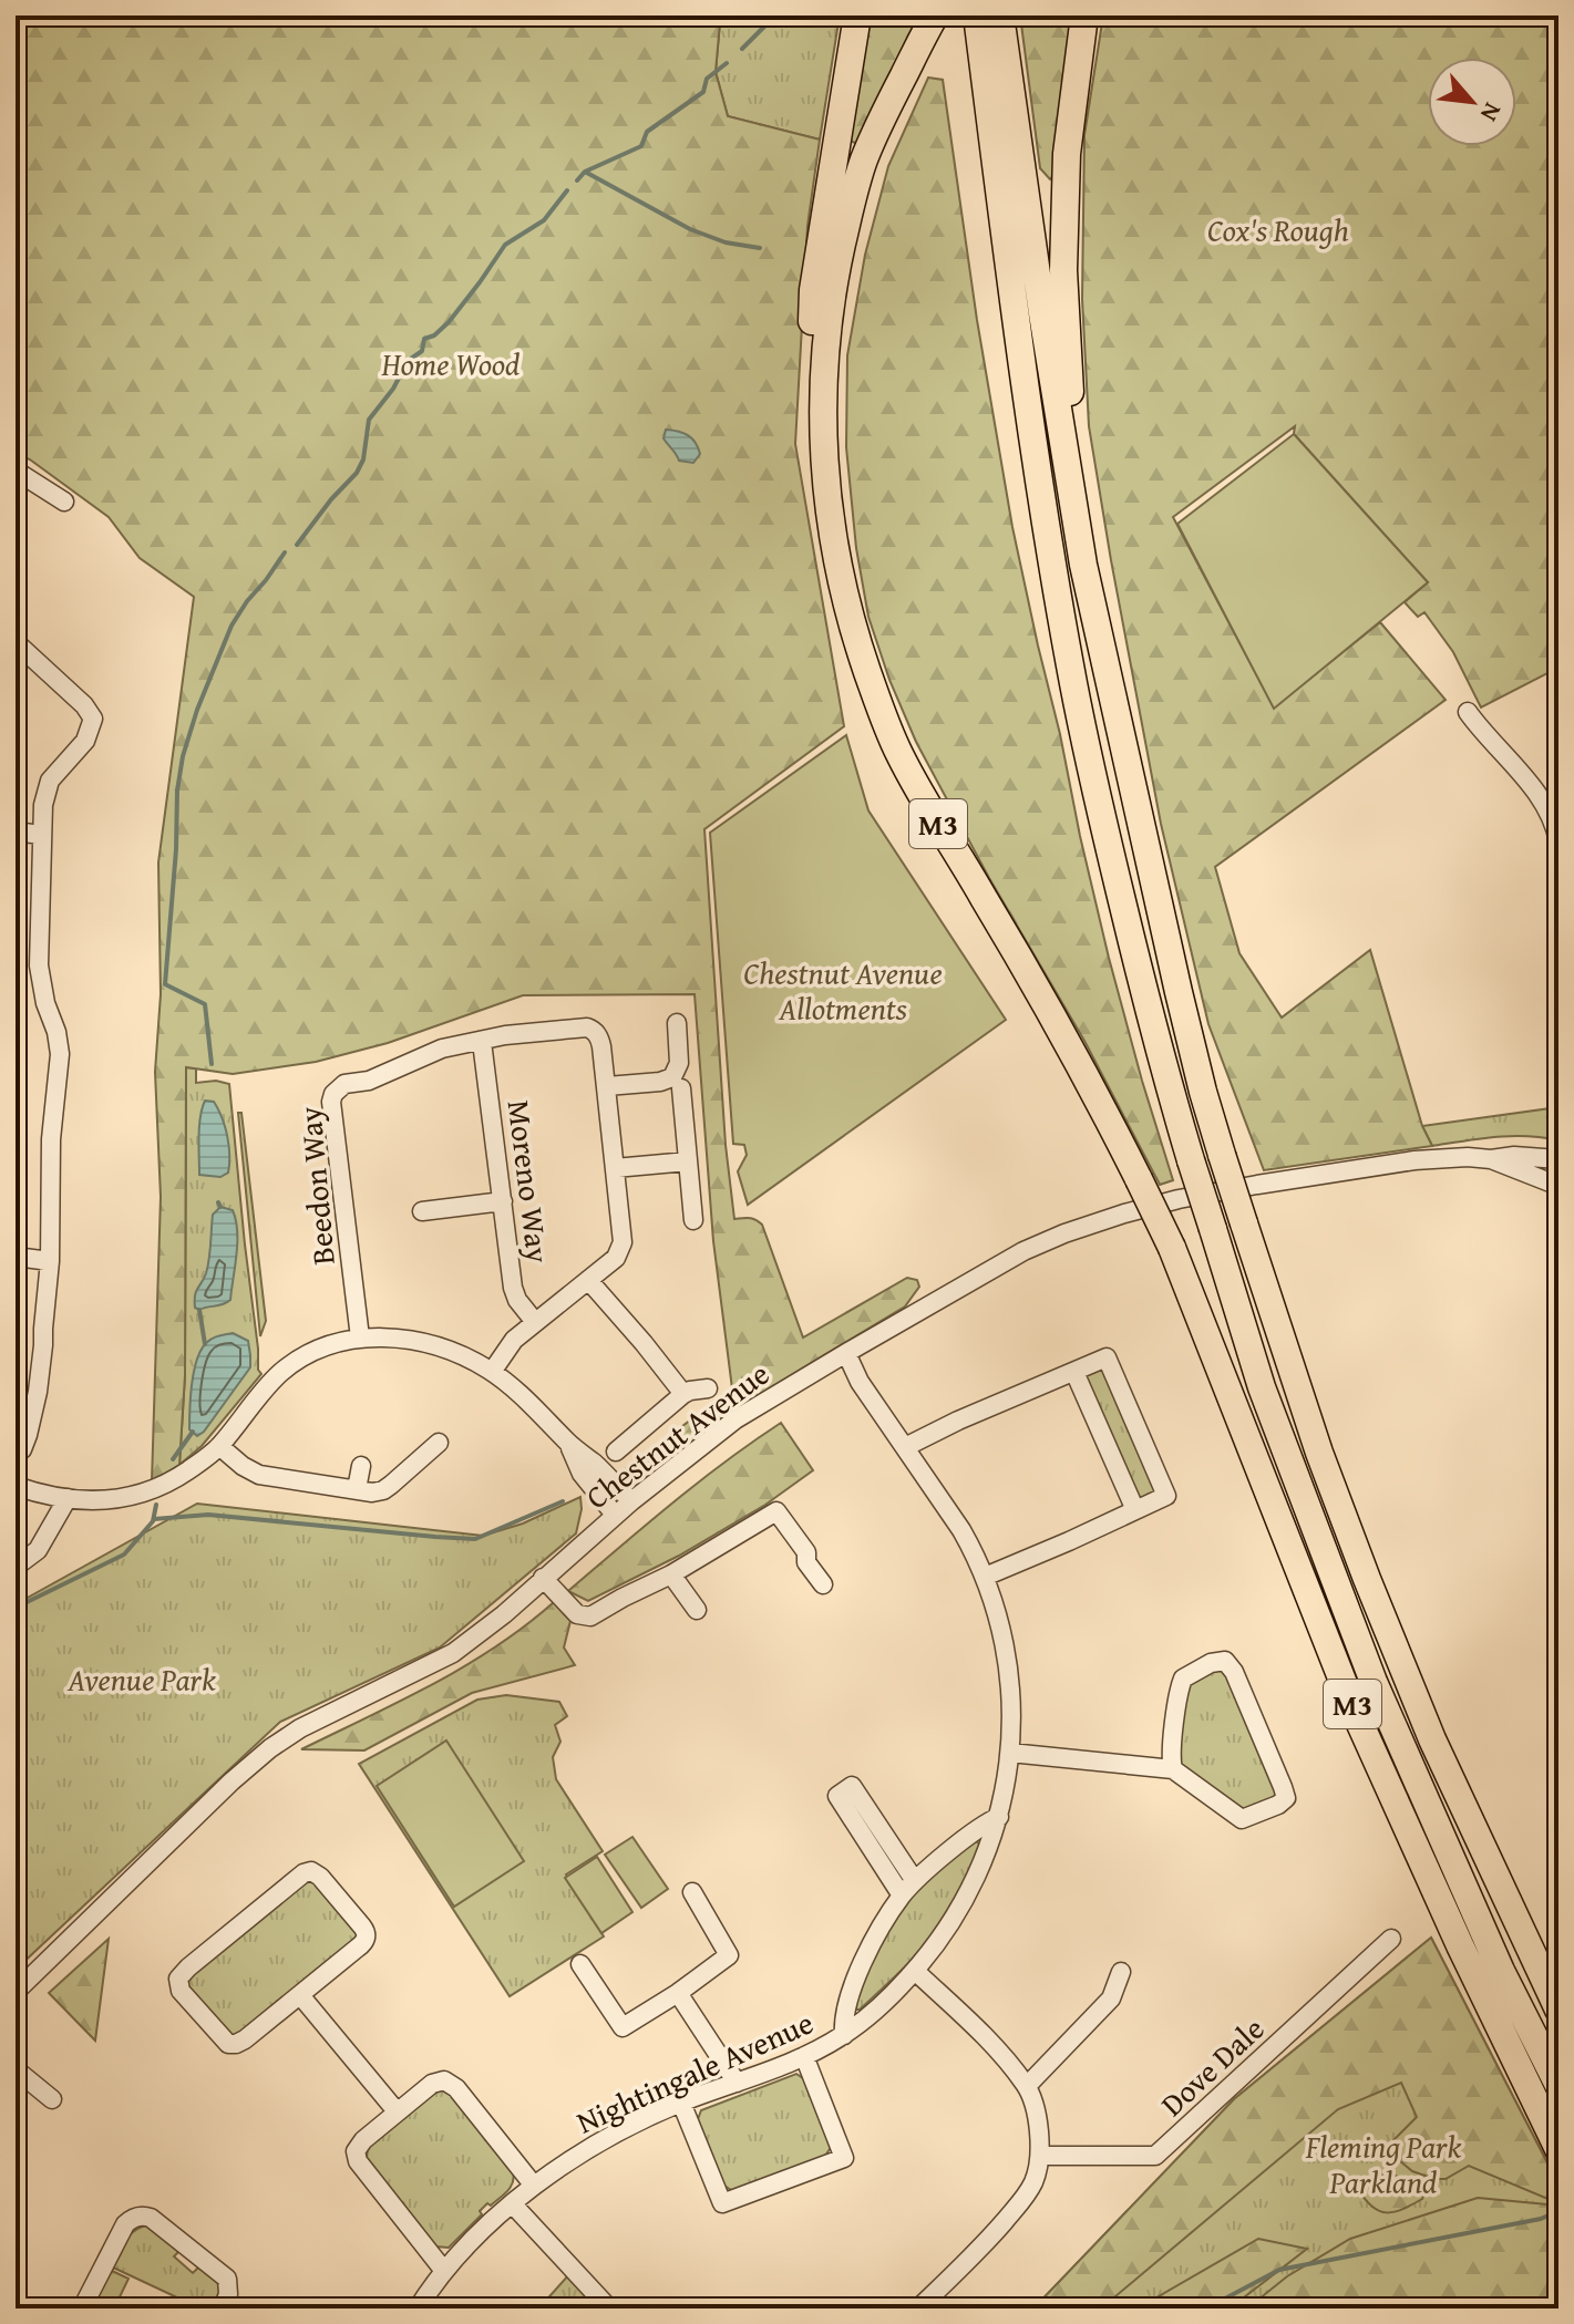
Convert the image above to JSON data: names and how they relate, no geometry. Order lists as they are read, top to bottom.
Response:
{
  "streets": {
    "highway": ["M3"],
    "street": [
      "Moreno Way",
      "Beedon Way",
      "Chestnut Avenue",
      "Dove Dale",
      "Nightingale Avenue"
    ]
  },
  "crossings": [
    ["Moreno Way", "Beedon Way"],
    ["Chestnut Avenue", "Nightingale Avenue"]
  ],
  "parks": [
    "Cox's Rough",
    "Home Wood",
    "Chestnut Avenue Allotments",
    "Avenue Park",
    "Fleming Park Parkland"
  ],
  "north": "bottom right"
}
